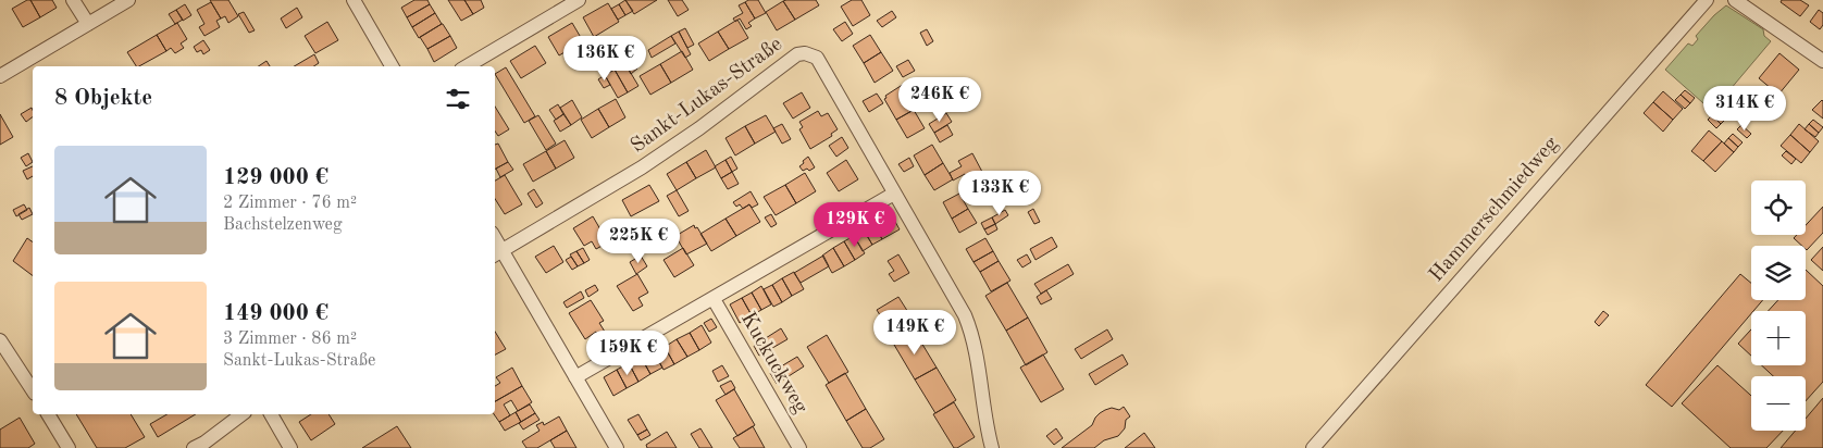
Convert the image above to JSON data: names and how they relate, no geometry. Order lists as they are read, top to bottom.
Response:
{
  "streets": {
    "street": ["Sankt-Lukas-Straße", "Hammerschmiedweg", "Kuckuckweg"]
  },
  "page": {
    "price": [
      "136K €",
      "246K €",
      "314K €",
      "133K €",
      "129K €",
      "225K €",
      "149K €",
      "159K €"
    ],
    "heading": "8 Objekte",
    "list": [
      {
        "name": "129 000 €",
        "note": "2 Zimmer · 76 m² · Bachstelzenweg"
      },
      {
        "name": "149 000 €",
        "note": "3 Zimmer · 86 m² · Sankt-Lukas-Straße"
      }
    ],
    "map_buttons": ["+", "−"]
  }
}
